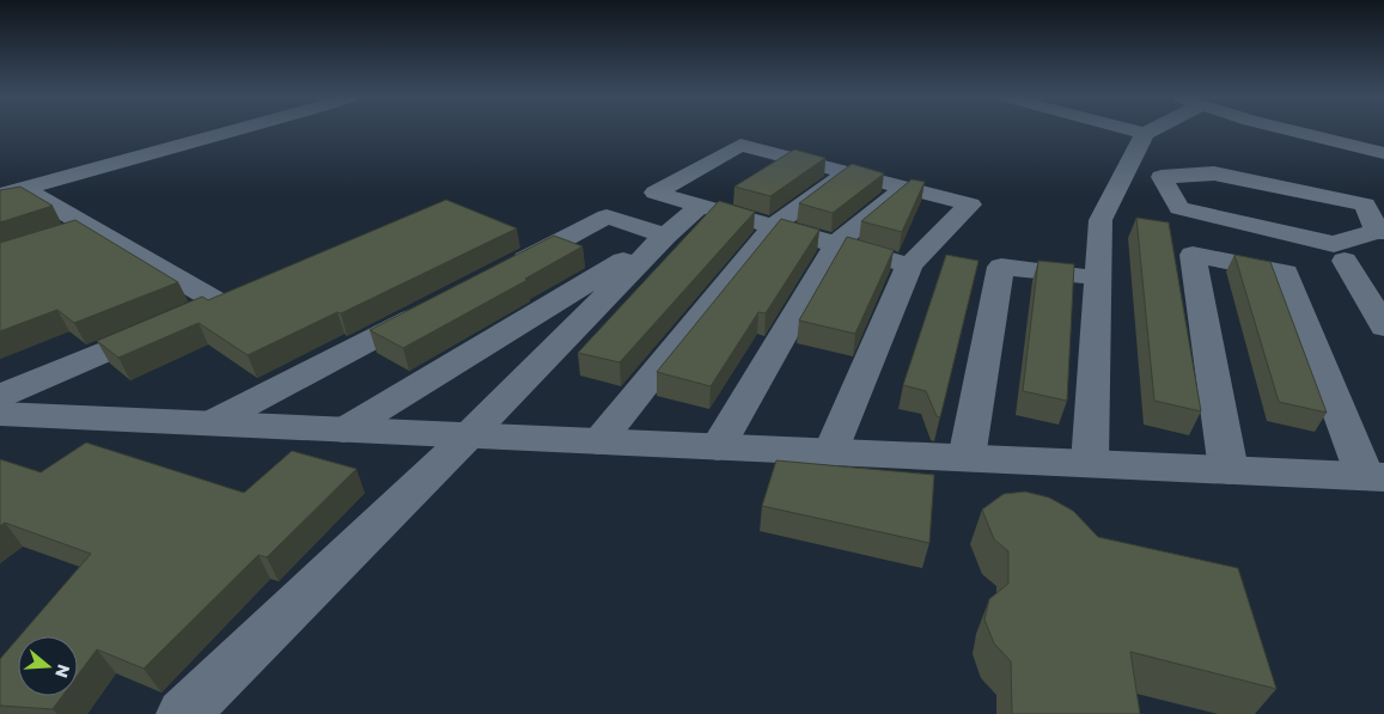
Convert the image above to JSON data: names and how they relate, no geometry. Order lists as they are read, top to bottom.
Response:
{
  "north": "right"
}
